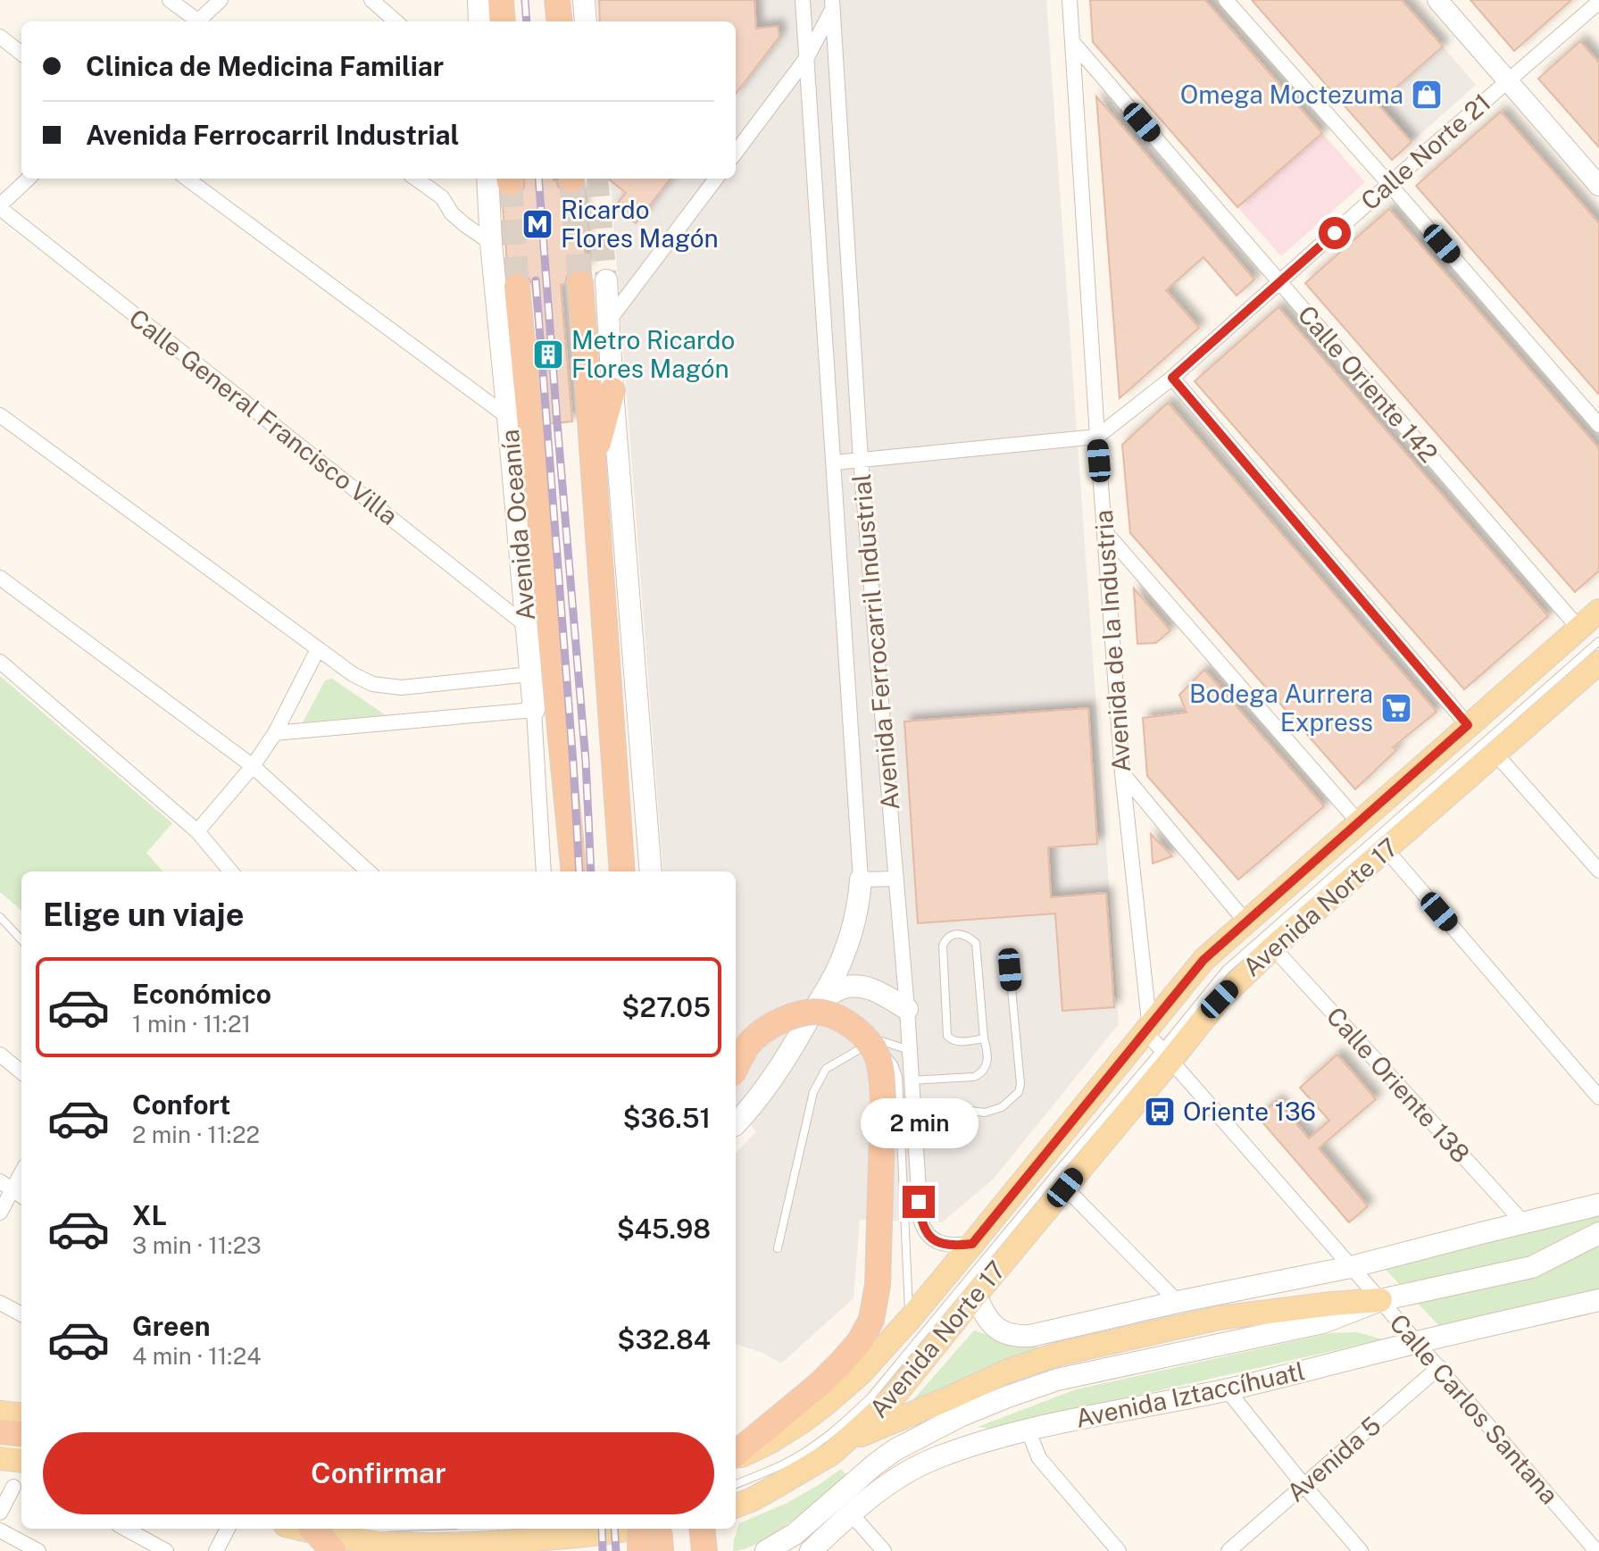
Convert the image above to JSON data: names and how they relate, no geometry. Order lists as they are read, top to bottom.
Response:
{
  "streets": {
    "highway": ["Avenida Oceanía"],
    "main road": ["Avenida Norte 17", "Avenida Iztaccíhuatl"],
    "street": [
      "Calle Norte 21",
      "Calle Oriente 142",
      "Calle General Francisco Villa",
      "Avenida de la Industria",
      "Avenida Ferrocarril Industrial",
      "Calle Oriente 138",
      "Calle Carlos Santana",
      "Avenida 5"
    ]
  },
  "crossings": [
    ["Calle Norte 21", "Calle Oriente 142"],
    ["Calle Norte 21", "Avenida de la Industria"],
    ["Calle Oriente 142", "Avenida de la Industria"],
    ["Calle Oriente 142", "Avenida Norte 17"],
    ["Calle General Francisco Villa", "Avenida Oceanía"],
    ["Avenida de la Industria", "Avenida Norte 17"],
    ["Avenida Ferrocarril Industrial", "Avenida Norte 17"],
    ["Avenida Norte 17", "Calle Oriente 138"],
    ["Avenida Norte 17", "Calle Carlos Santana"],
    ["Avenida Iztaccíhuatl", "Calle Carlos Santana"],
    ["Calle Carlos Santana", "Avenida 5"]
  ],
  "places": {
    "shop": ["Omega Moctezuma"],
    "metro station": ["Ricardo Flores Magón"],
    "building": ["Metro Ricardo Flores Magón"],
    "supermarket": ["Bodega Aurrera Express"],
    "bus stop": ["Oriente 136"]
  },
  "page": {
    "banner": ["Clinica de Medicina Familiar", "Avenida Ferrocarril Industrial"],
    "heading": "Elige un viaje",
    "list": [
      {
        "name": "Económico",
        "note": "1 min · 11:21",
        "value": "$27.05"
      },
      {
        "name": "Confort",
        "note": "2 min · 11:22",
        "value": "$36.51"
      },
      {
        "name": "XL",
        "note": "3 min · 11:23",
        "value": "$45.98"
      },
      {
        "name": "Green",
        "note": "4 min · 11:24",
        "value": "$32.84"
      }
    ],
    "bubble": "2 min",
    "buttons": "Confirmar"
  }
}
